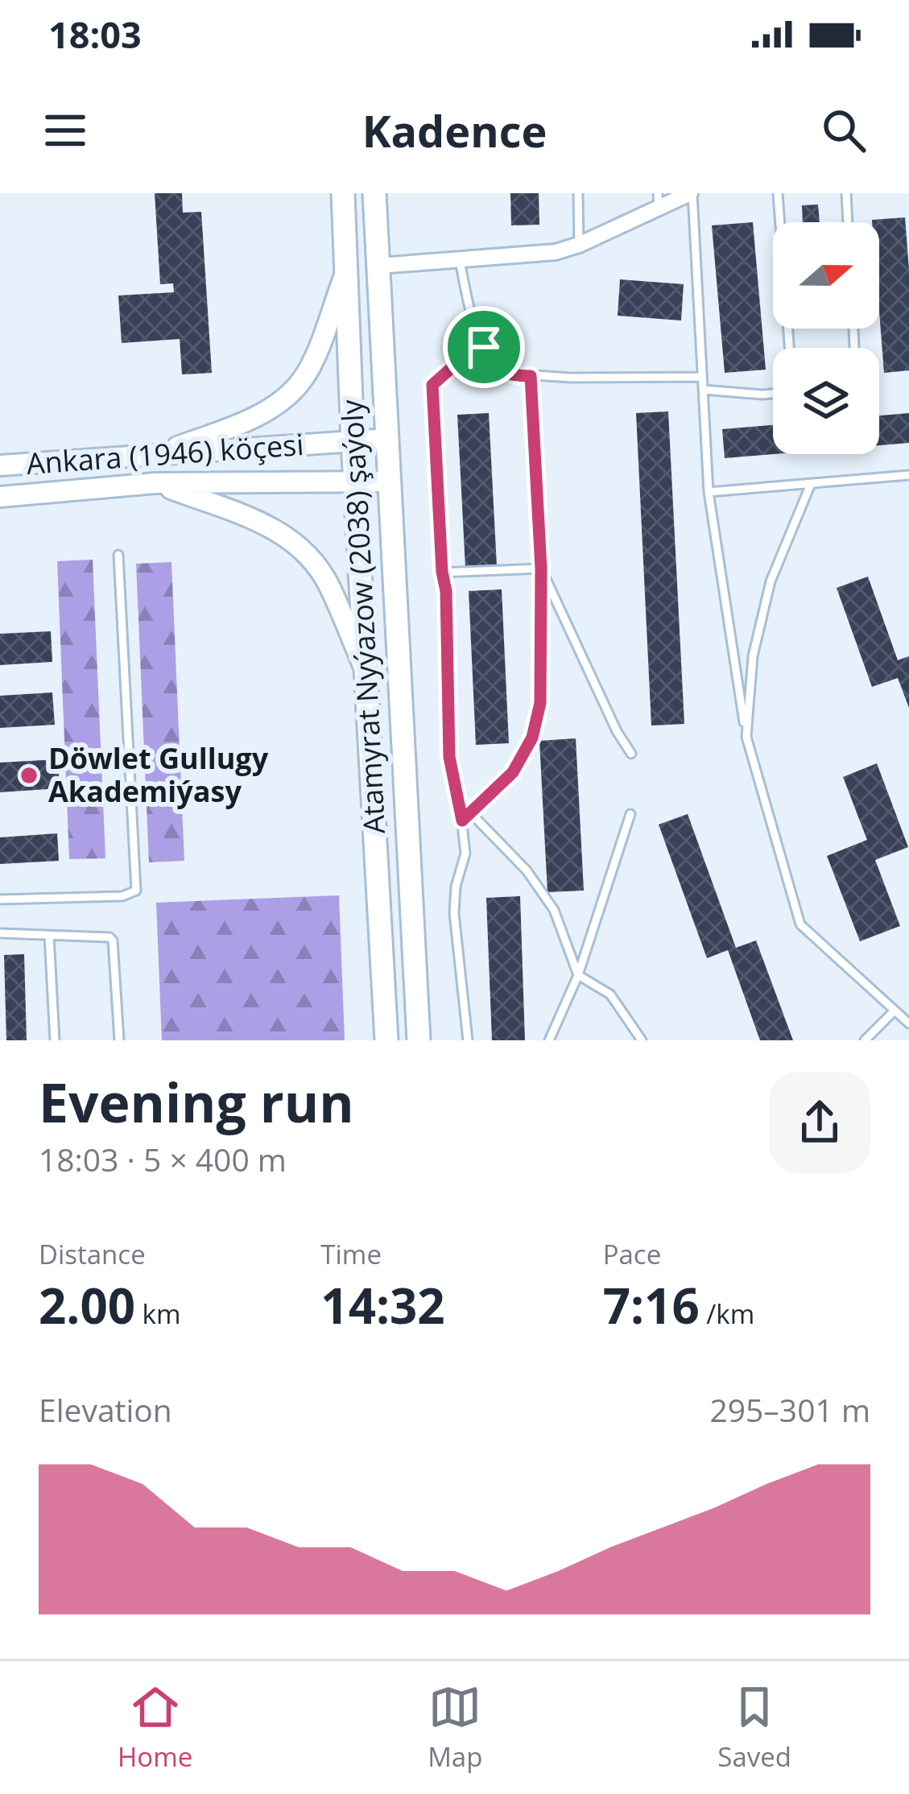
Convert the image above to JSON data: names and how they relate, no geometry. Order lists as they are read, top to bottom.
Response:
{
  "streets": {
    "main road": ["Ankara (1946) köçesi", "Atamyrat Nyýazow (2038) şaýoly"]
  },
  "crossings": [
    ["Ankara (1946) köçesi", "Atamyrat Nyýazow (2038) şaýoly"]
  ],
  "places": ["Döwlet Gullugy Akademiýasy"],
  "north": "right",
  "page": {
    "status": "18:03",
    "header": "Kadence",
    "heading": ["Evening run", "18:03 · 5 × 400 m"],
    "stats": [
      ["Distance", "2.00 km"],
      ["Time", "14:32"],
      ["Pace", "7:16 /km"]
    ],
    "chart": ["Elevation", "295–301 m"],
    "tabs": ["Home", "Map", "Saved"]
  }
}
